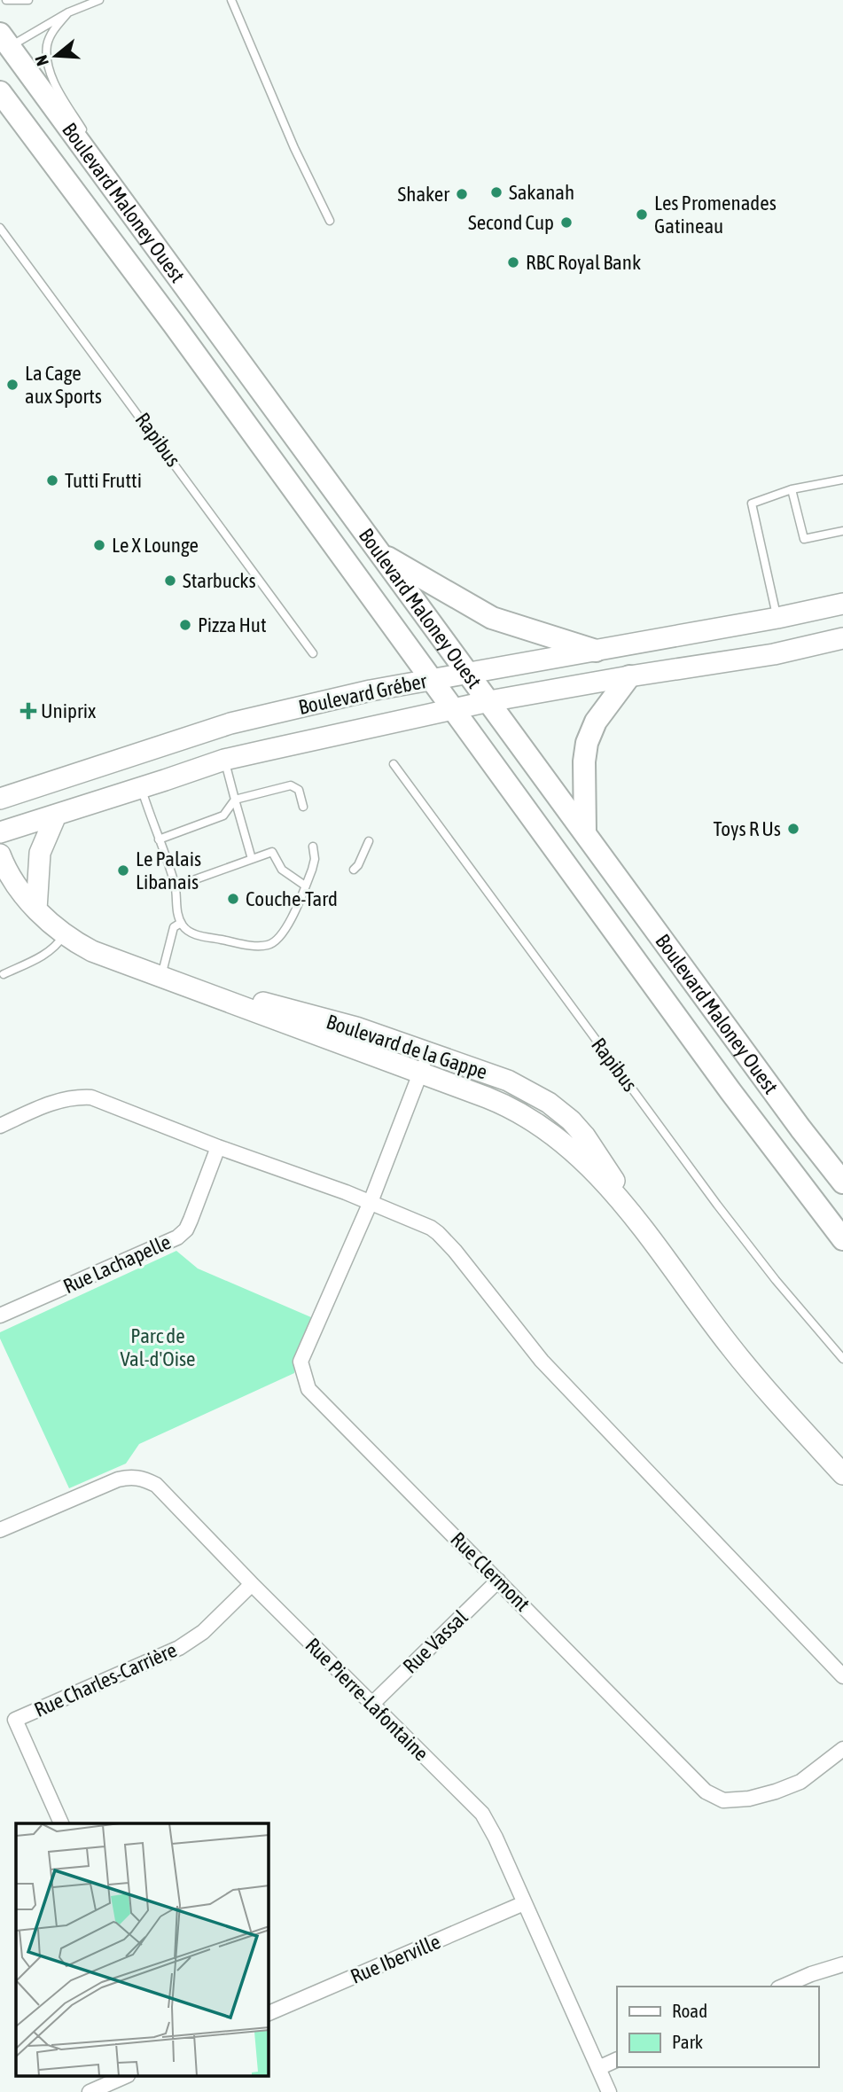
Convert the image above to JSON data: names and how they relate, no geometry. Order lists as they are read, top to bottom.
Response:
{
  "streets": {
    "main road": ["Boulevard Maloney Ouest", "Boulevard Gréber", "Boulevard de la Gappe"],
    "street": [
      "Rue Lachapelle",
      "Rue Clermont",
      "Rue Vassal",
      "Rue Charles-Carrière",
      "Rue Pierre-Lafontaine",
      "Rue Iberville"
    ],
    "lane": ["Rapibus"]
  },
  "crossings": [
    ["Boulevard Maloney Ouest", "Boulevard Gréber"],
    ["Boulevard de la Gappe", "Rue Clermont"],
    ["Rue Clermont", "Rue Vassal"],
    ["Rue Vassal", "Rue Pierre-Lafontaine"],
    ["Rue Charles-Carrière", "Rue Pierre-Lafontaine"],
    ["Rue Pierre-Lafontaine", "Rue Iberville"]
  ],
  "parks": ["Parc de Val-d'Oise"],
  "places": {
    "other": [
      "Sakanah",
      "Shaker",
      "Les Promenades Gatineau",
      "Second Cup",
      "RBC Royal Bank",
      "La Cage aux Sports",
      "Tutti Frutti",
      "Le X Lounge",
      "Starbucks",
      "Pizza Hut",
      "Toys R Us",
      "Le Palais Libanais",
      "Couche-Tard"
    ],
    "health": ["Uniprix"]
  },
  "legend": ["Road", "Park"],
  "north": "left"
}
